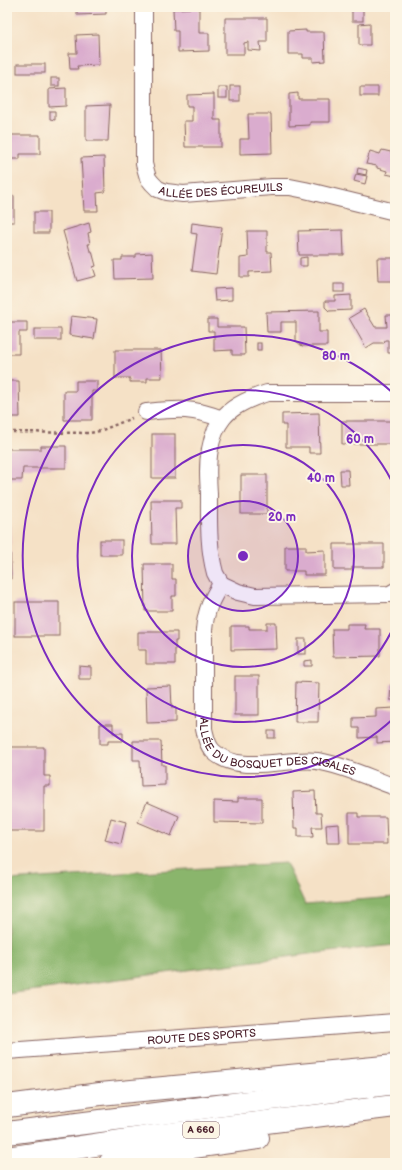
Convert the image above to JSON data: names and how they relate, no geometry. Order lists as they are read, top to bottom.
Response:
{
  "streets": {
    "highway": ["A 660"],
    "street": ["ALLÉE DES ÉCUREUILS", "ALLÉE DU BOSQUET DES CIGALES", "ROUTE DES SPORTS"]
  },
  "rings": [
    "80 m",
    "60 m",
    "40 m",
    "20 m"
  ]
}
